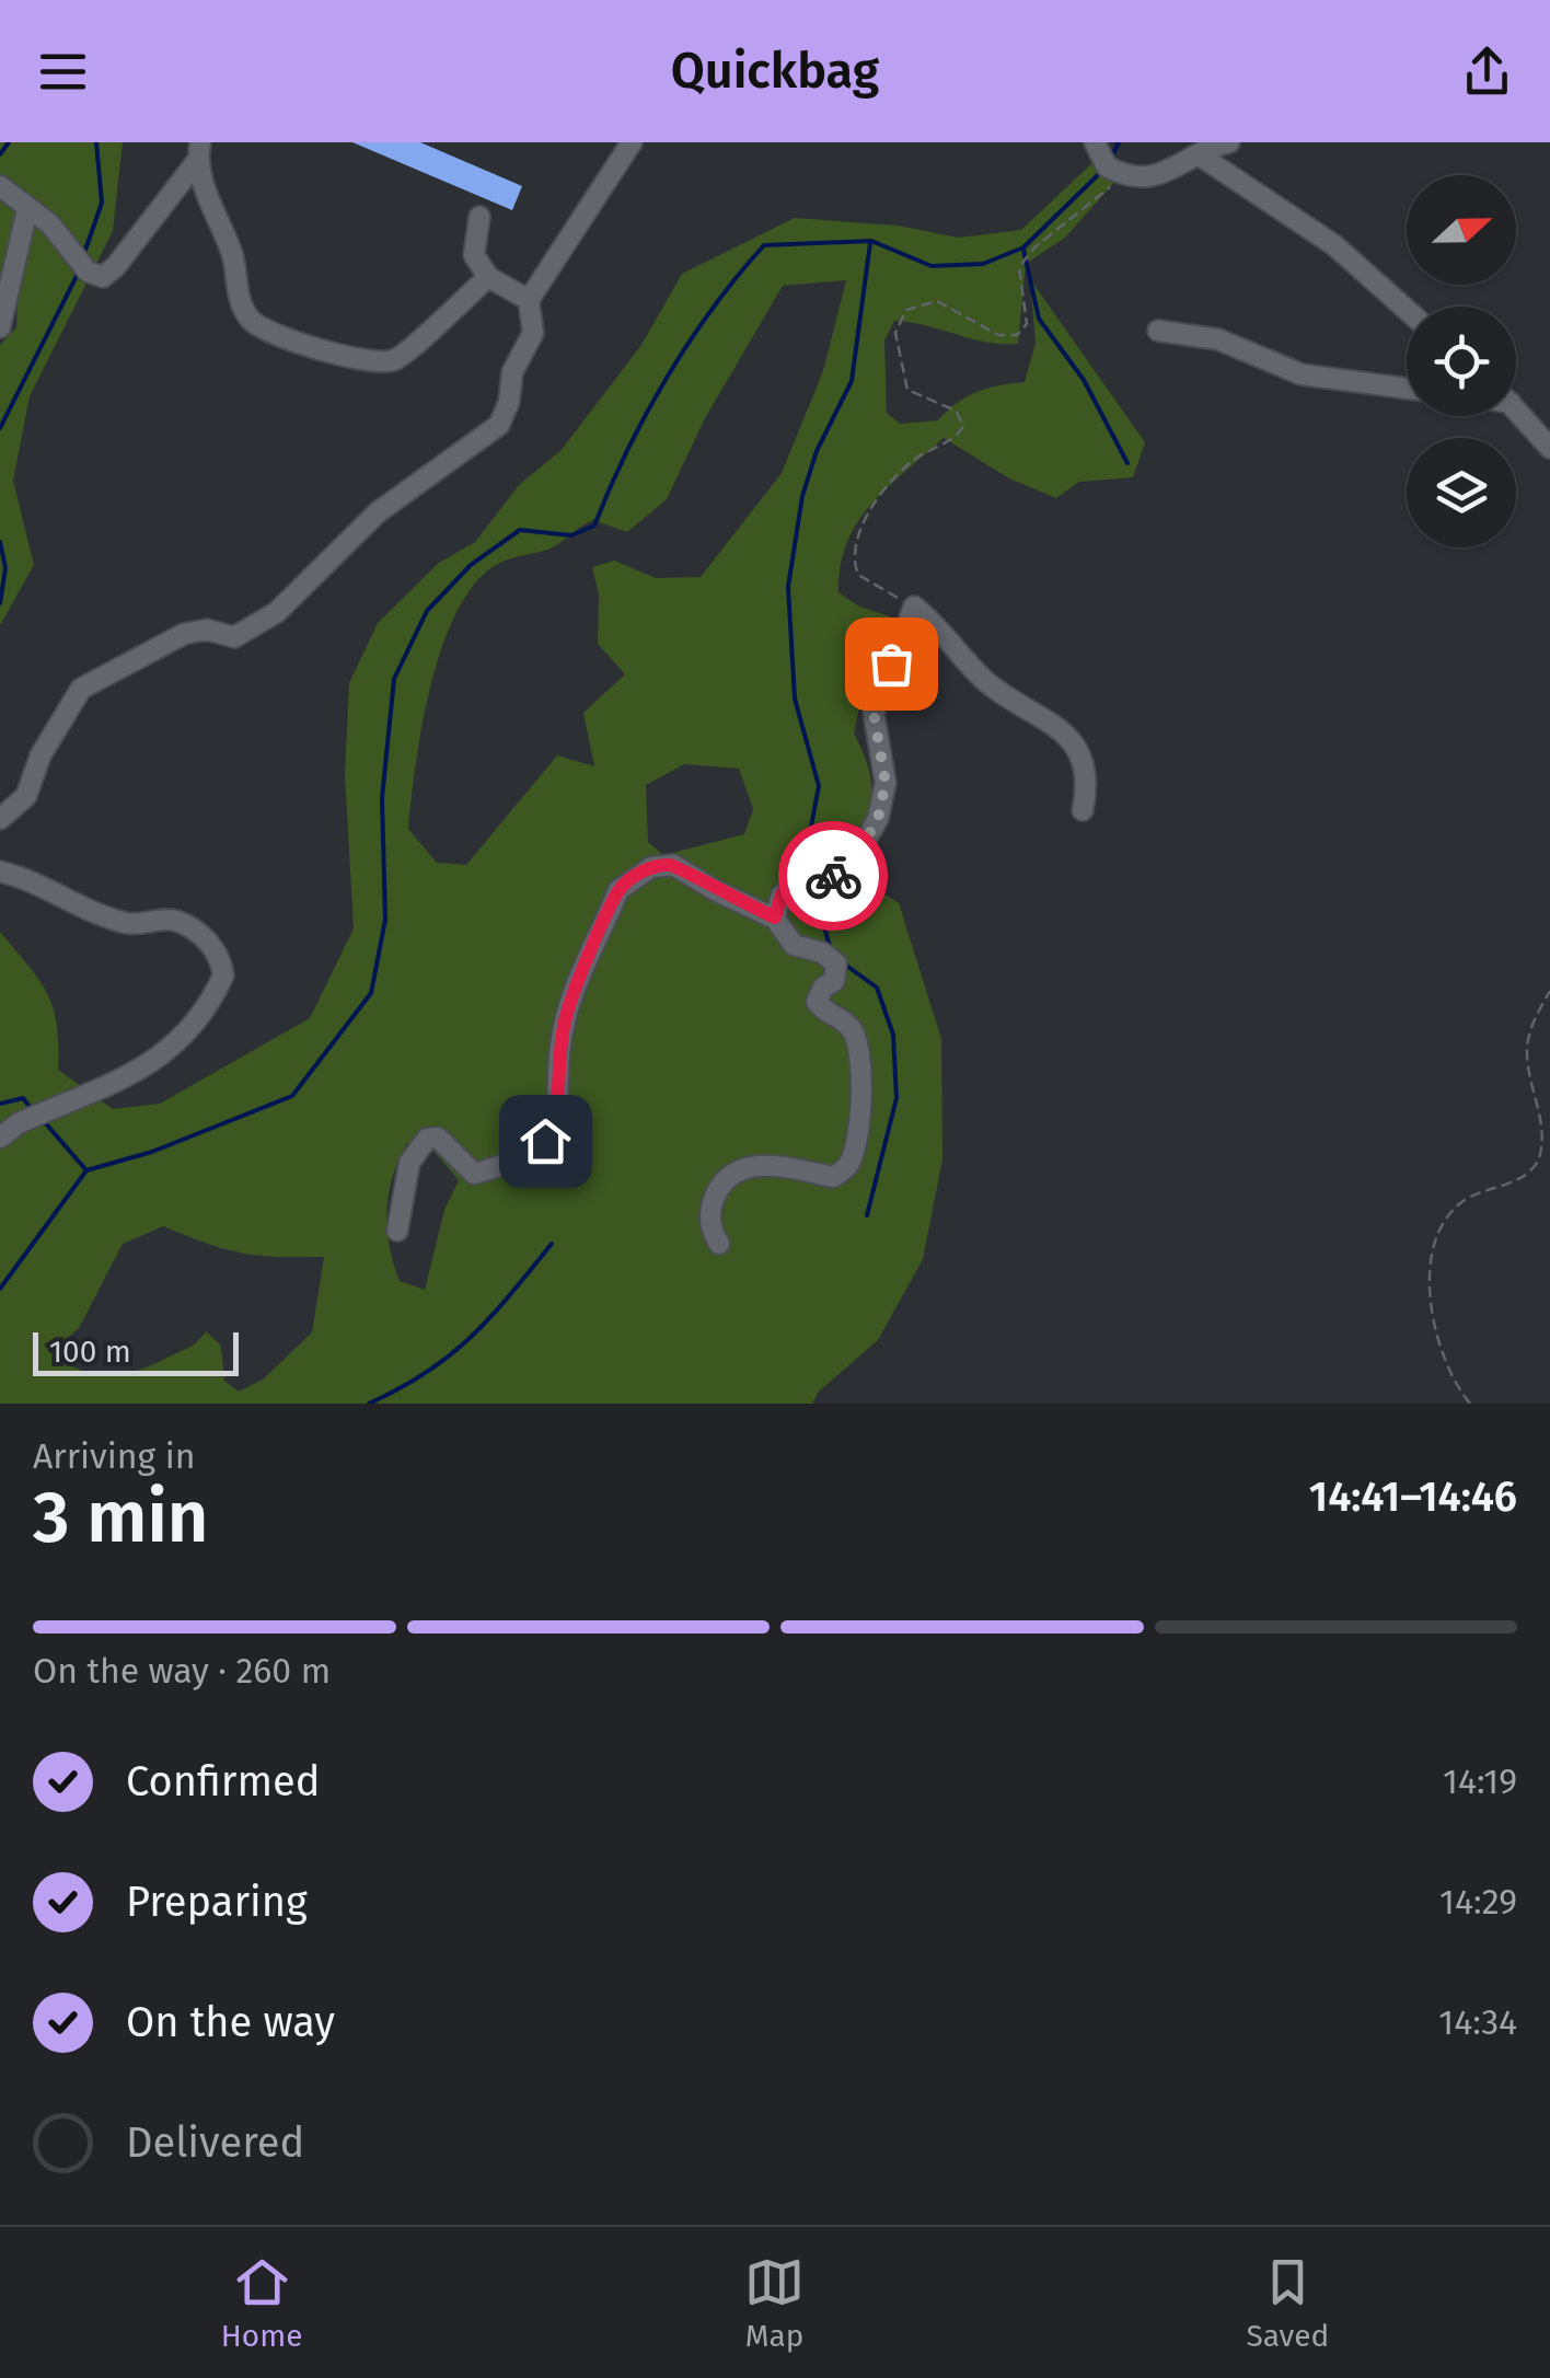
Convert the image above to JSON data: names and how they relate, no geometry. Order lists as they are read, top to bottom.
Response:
{
  "scale_bar": "100 m",
  "north": "right",
  "page": {
    "header": "Quickbag",
    "scale": "100 m",
    "heading": ["3 min", "Arriving in", "14:41–14:46"],
    "bar": "On the way · 260 m",
    "list": [
      ["Confirmed", "14:19"],
      ["Preparing", "14:29"],
      ["On the way", "14:34"],
      "Delivered"
    ],
    "tabs": ["Home", "Map", "Saved"]
  }
}
